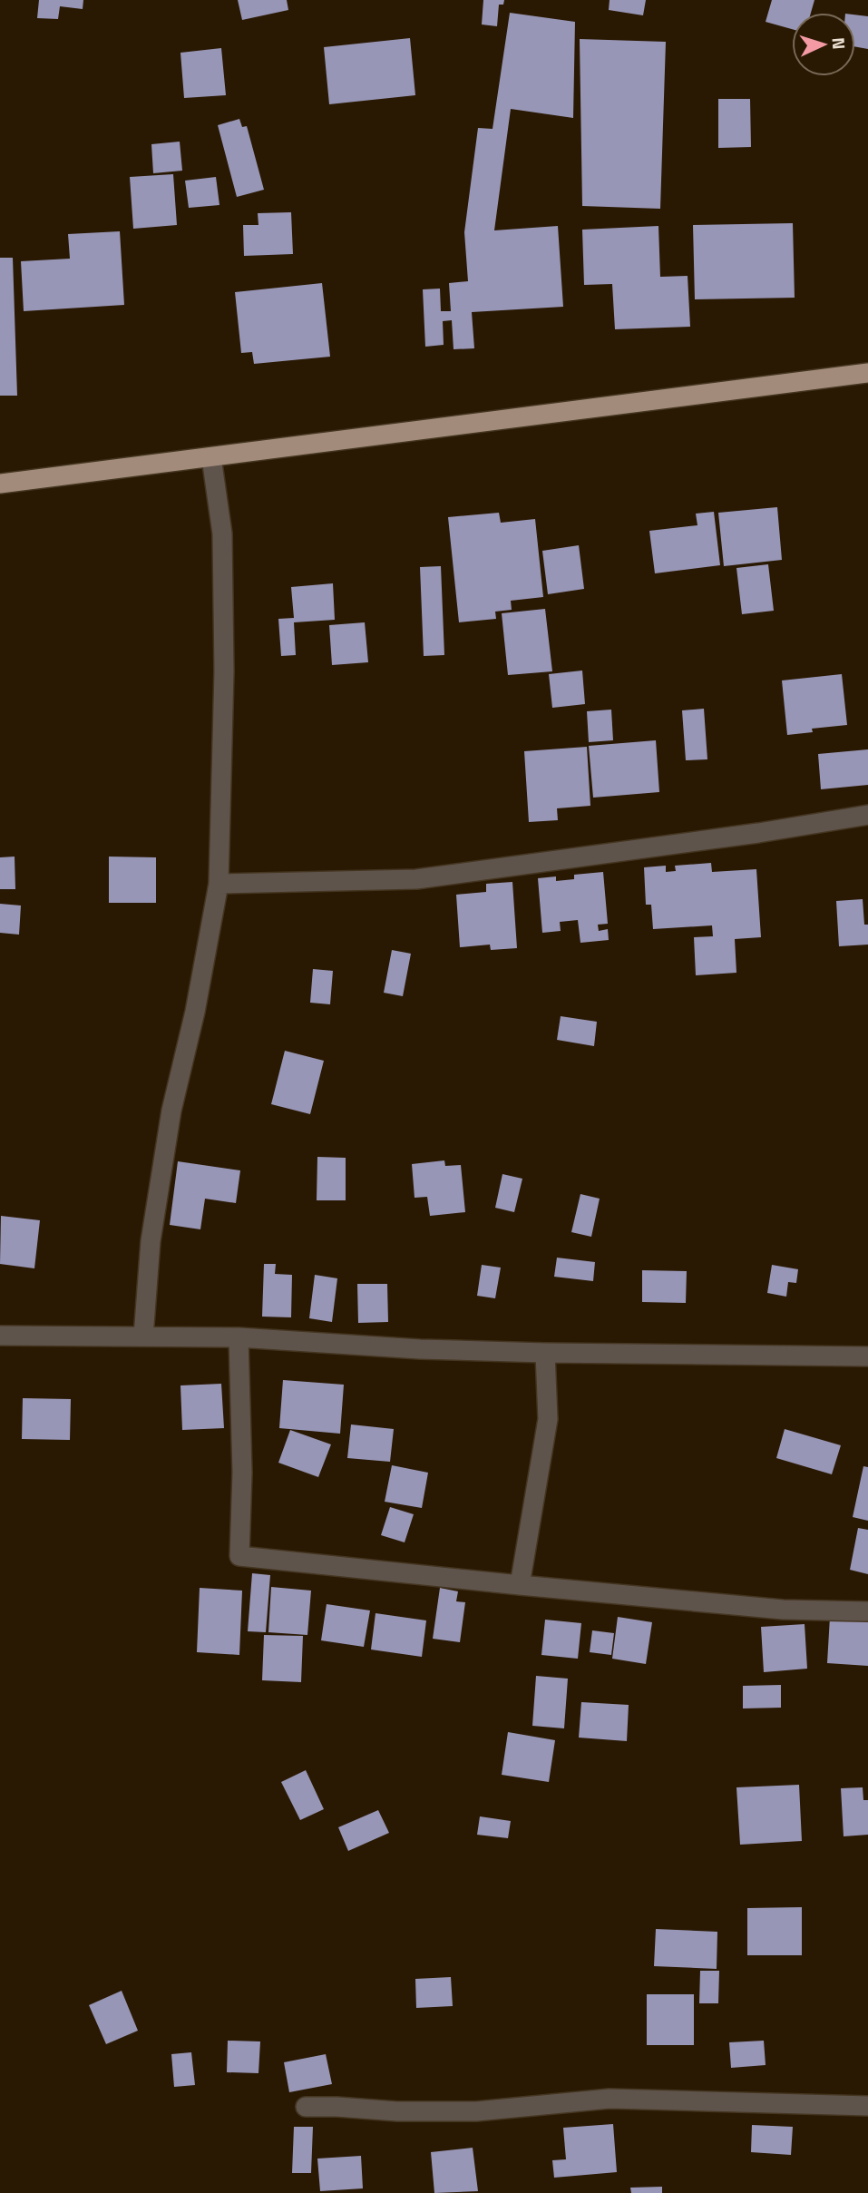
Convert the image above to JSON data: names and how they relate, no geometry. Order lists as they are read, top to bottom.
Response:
{
  "north": "right"
}
